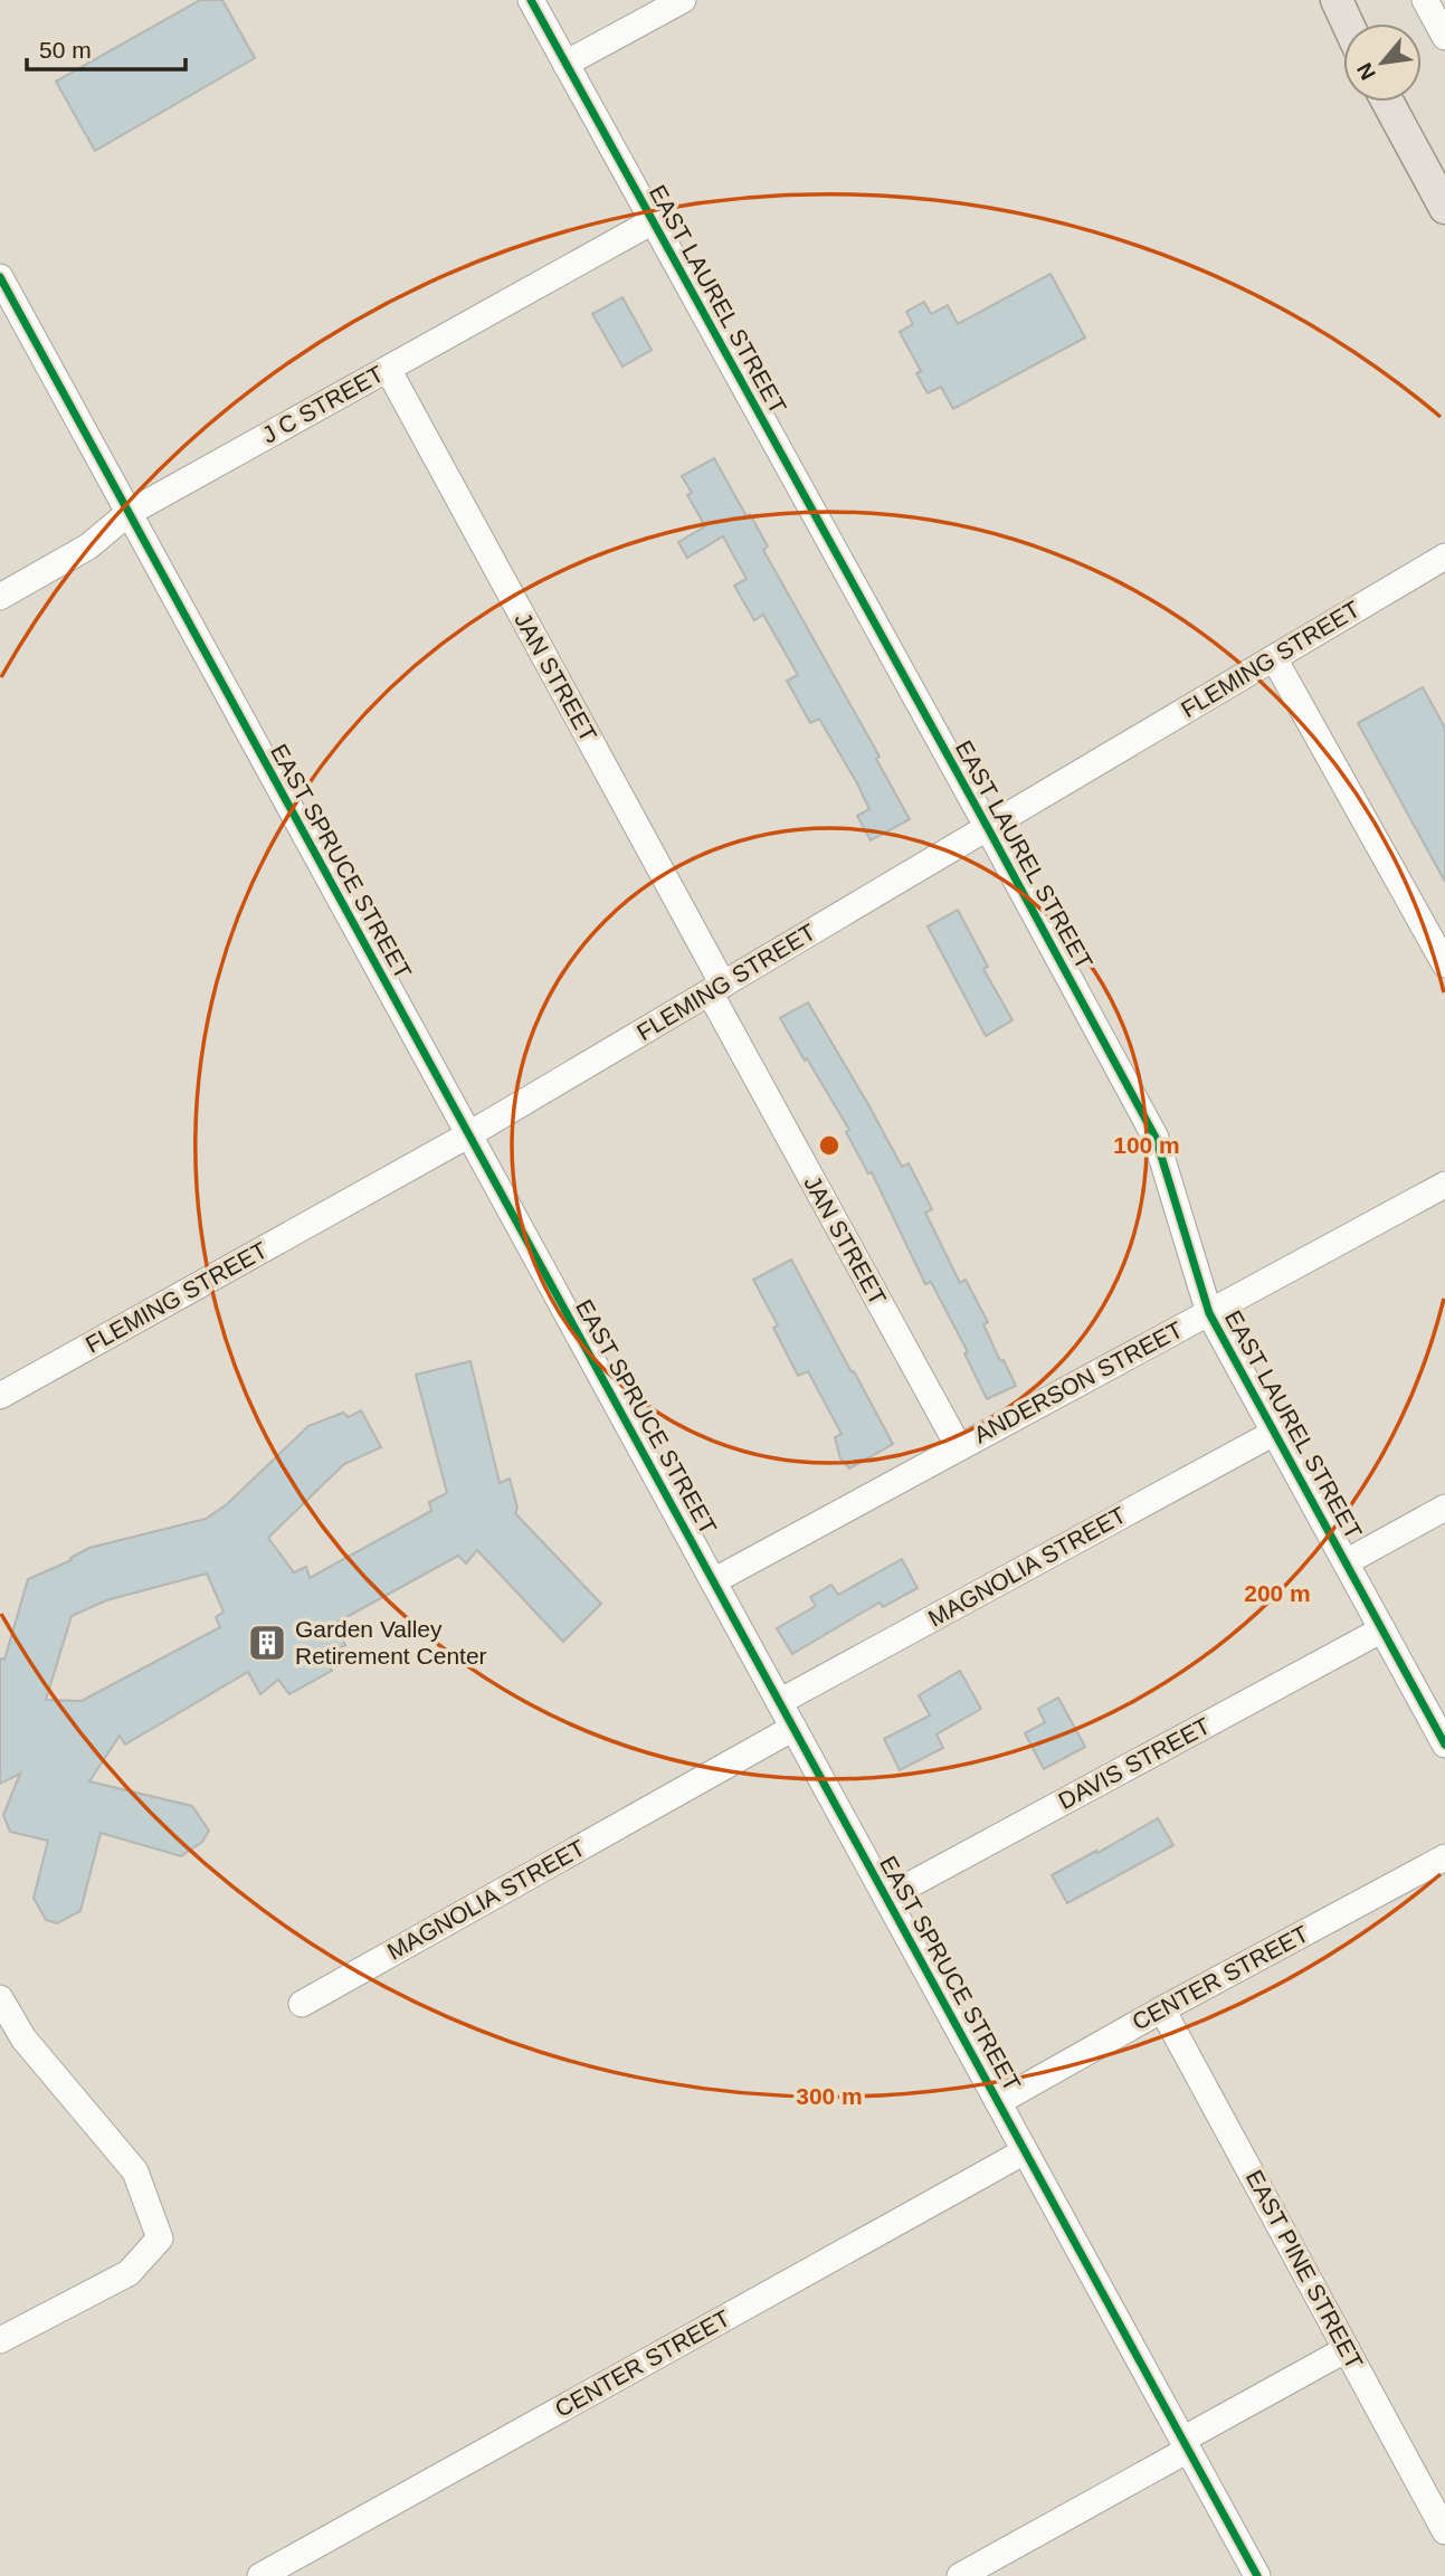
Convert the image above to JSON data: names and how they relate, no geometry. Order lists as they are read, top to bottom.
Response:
{
  "streets": {
    "street": [
      "EAST LAUREL STREET",
      "J C STREET",
      "FLEMING STREET",
      "JAN STREET",
      "EAST SPRUCE STREET",
      "ANDERSON STREET",
      "MAGNOLIA STREET",
      "DAVIS STREET",
      "CENTER STREET",
      "EAST PINE STREET"
    ]
  },
  "crossings": [
    ["EAST LAUREL STREET", "J C STREET"],
    ["EAST LAUREL STREET", "FLEMING STREET"],
    ["EAST LAUREL STREET", "ANDERSON STREET"],
    ["EAST LAUREL STREET", "MAGNOLIA STREET"],
    ["EAST LAUREL STREET", "DAVIS STREET"],
    ["J C STREET", "JAN STREET"],
    ["J C STREET", "EAST SPRUCE STREET"],
    ["FLEMING STREET", "JAN STREET"],
    ["FLEMING STREET", "EAST SPRUCE STREET"],
    ["JAN STREET", "ANDERSON STREET"],
    ["EAST SPRUCE STREET", "ANDERSON STREET"],
    ["EAST SPRUCE STREET", "MAGNOLIA STREET"],
    ["EAST SPRUCE STREET", "DAVIS STREET"],
    ["EAST SPRUCE STREET", "CENTER STREET"],
    ["CENTER STREET", "EAST PINE STREET"]
  ],
  "places": {
    "building": ["Garden Valley Retirement Center"]
  },
  "scale_bar": "50 m",
  "north": "bottom left",
  "rings": ["100 m", "200 m", "300 m"]
}
